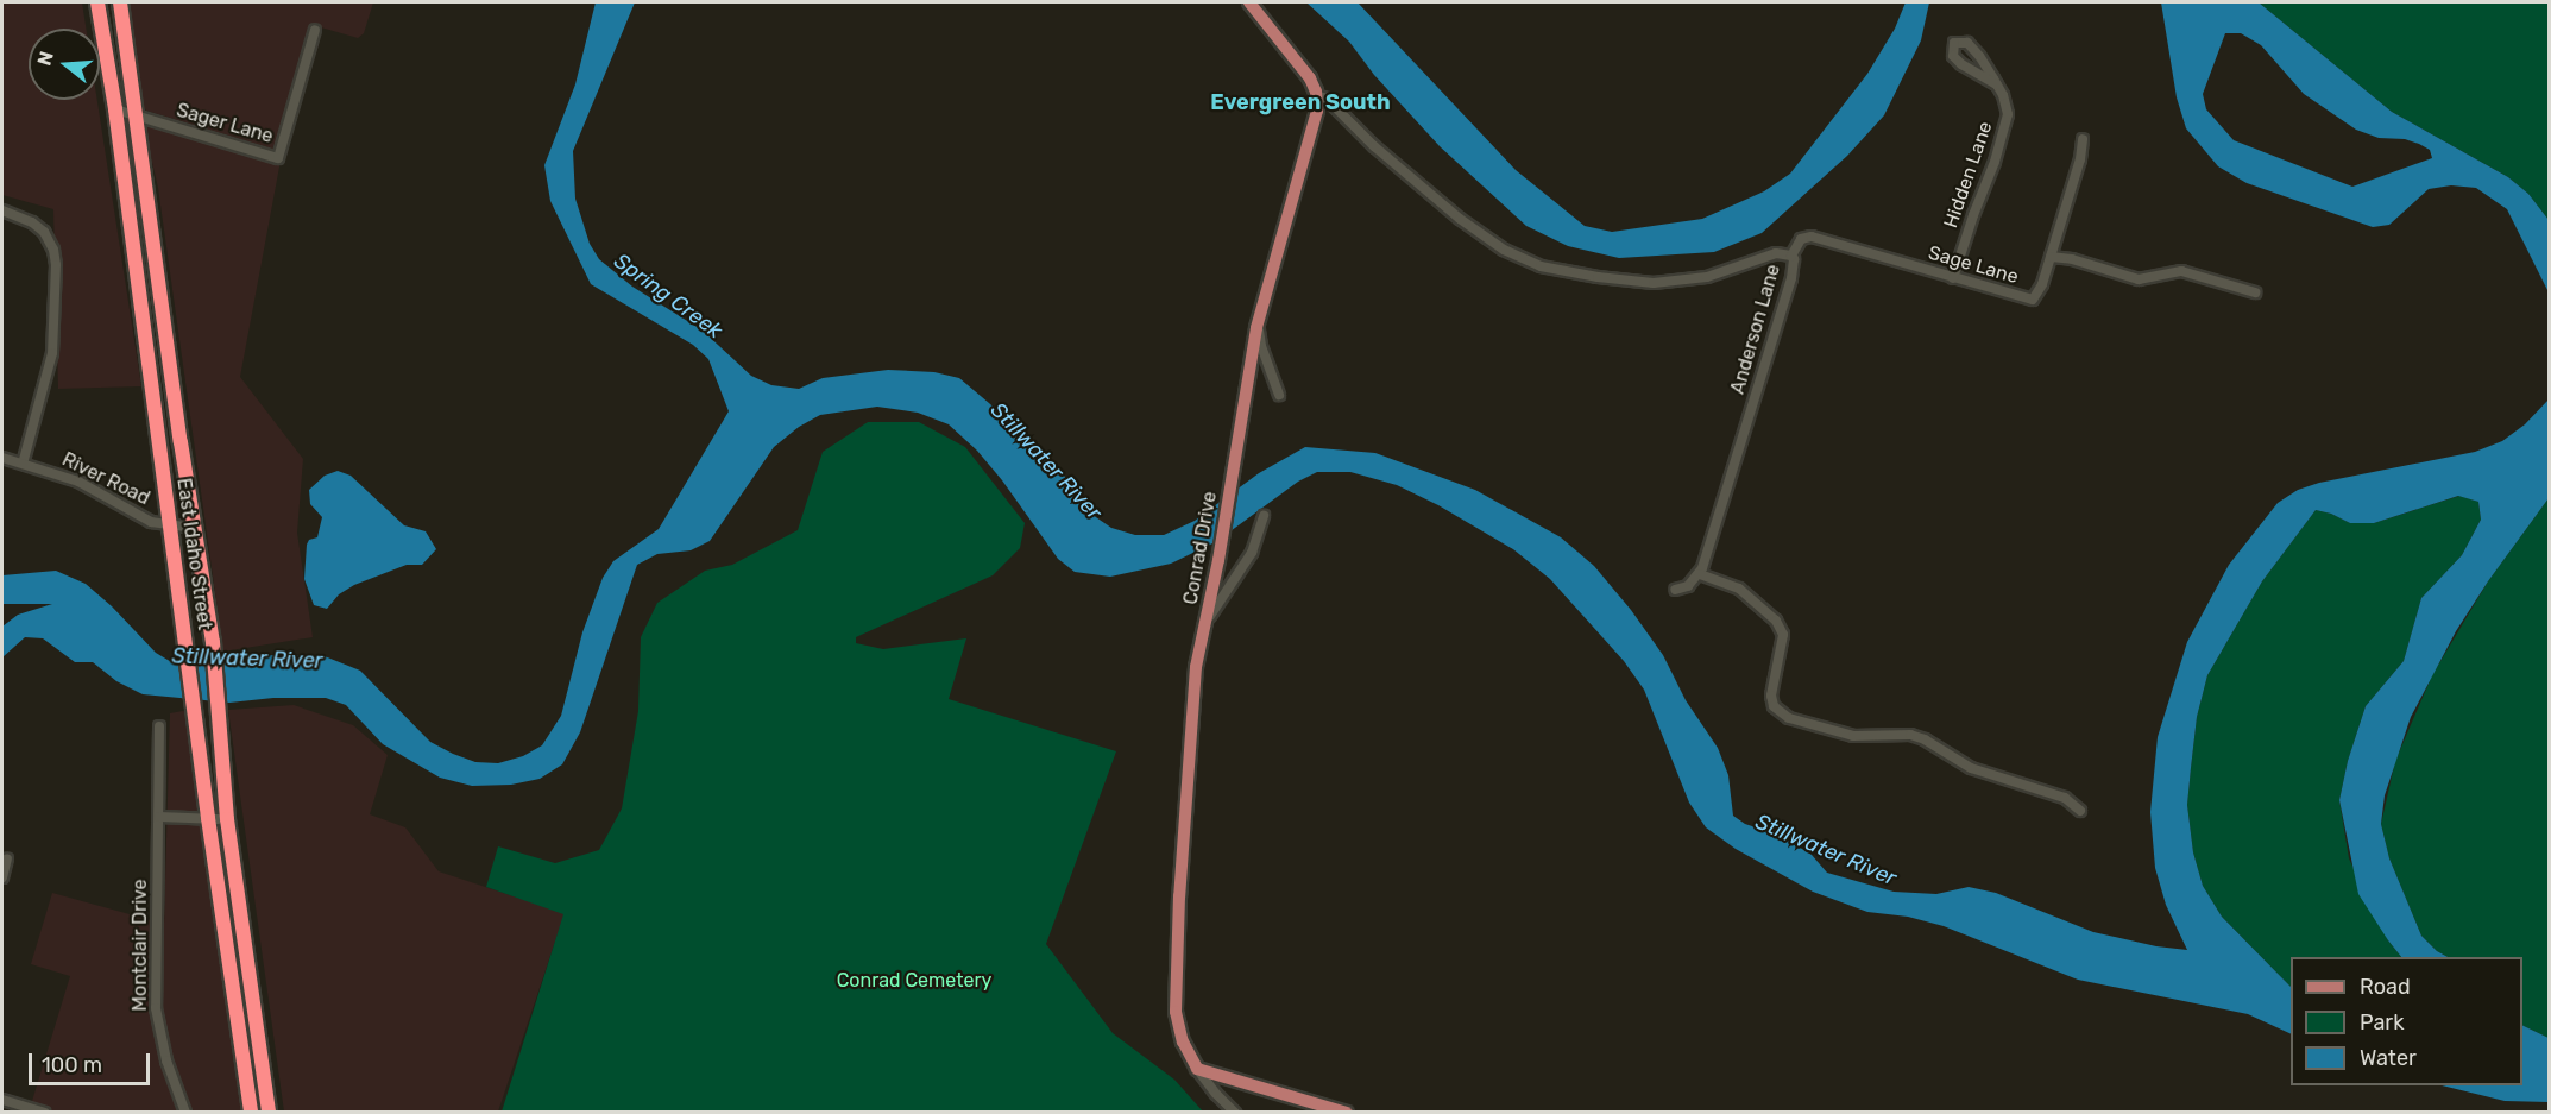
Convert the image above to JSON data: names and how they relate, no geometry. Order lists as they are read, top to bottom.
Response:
{
  "streets": {
    "highway": ["East Idaho Street"],
    "main road": ["Conrad Drive"],
    "street": [
      "Sager Lane",
      "Hidden Lane",
      "Sage Lane",
      "Anderson Lane",
      "River Road",
      "Montclair Drive"
    ]
  },
  "crossings": [
    ["Sager Lane", "East Idaho Street"],
    ["Hidden Lane", "Sage Lane"],
    ["Sage Lane", "Anderson Lane"],
    ["Anderson Lane", "Conrad Drive"],
    ["River Road", "East Idaho Street"]
  ],
  "districts": ["Evergreen South"],
  "water": ["Spring Creek", "Stillwater River"],
  "parks": ["Conrad Cemetery"],
  "legend": ["Road", "Park", "Water"],
  "scale_bar": "100 m",
  "north": "left"
}
